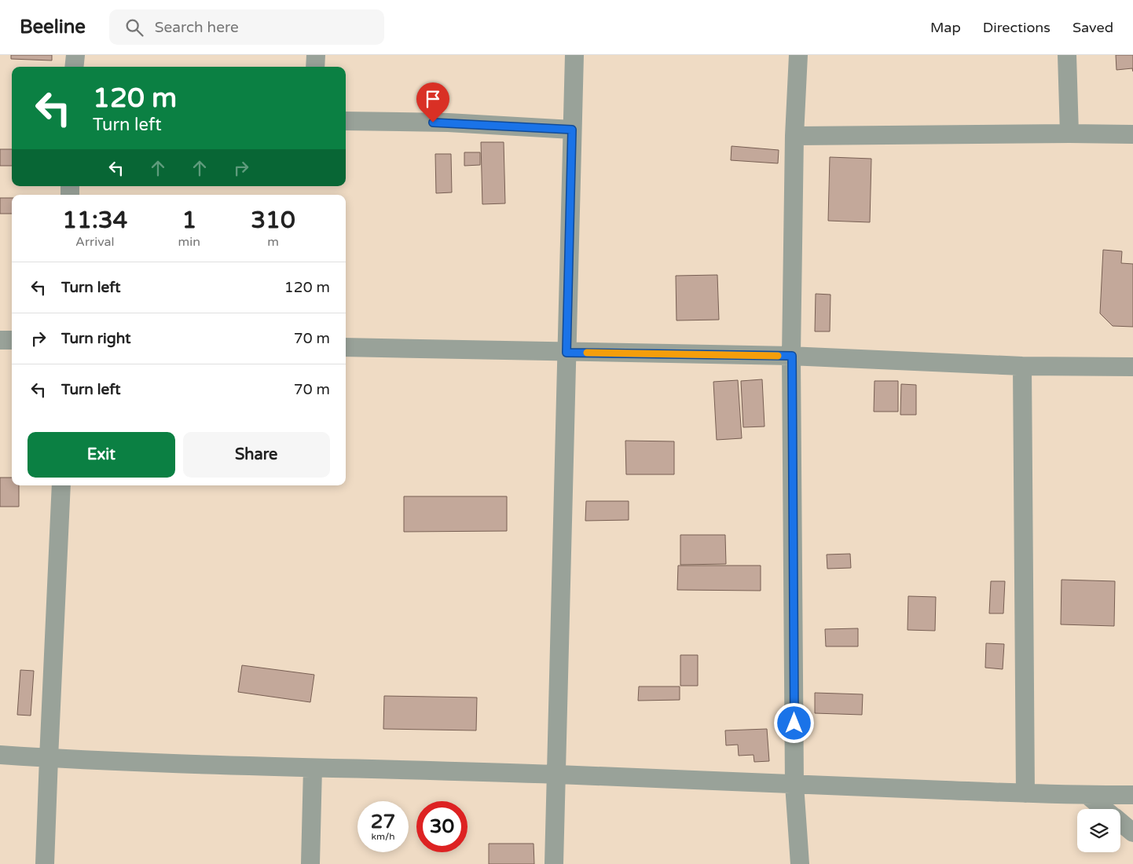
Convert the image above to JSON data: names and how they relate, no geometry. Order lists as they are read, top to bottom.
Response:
{
  "page": {
    "header": "Beeline",
    "search": "Search here",
    "nav": ["Map", "Directions", "Saved"],
    "turn": ["120 m", "Turn left"],
    "eta": [
      "11:34",
      "Arrival",
      "1",
      "min",
      "310",
      "m"
    ],
    "list": [
      {
        "name": "Turn left",
        "value": "120 m"
      },
      {
        "name": "Turn right",
        "value": "70 m"
      },
      {
        "name": "Turn left",
        "value": "70 m"
      }
    ],
    "buttons": ["Exit", "Share"],
    "speed": "27 km/h",
    "limit": "30"
  }
}
